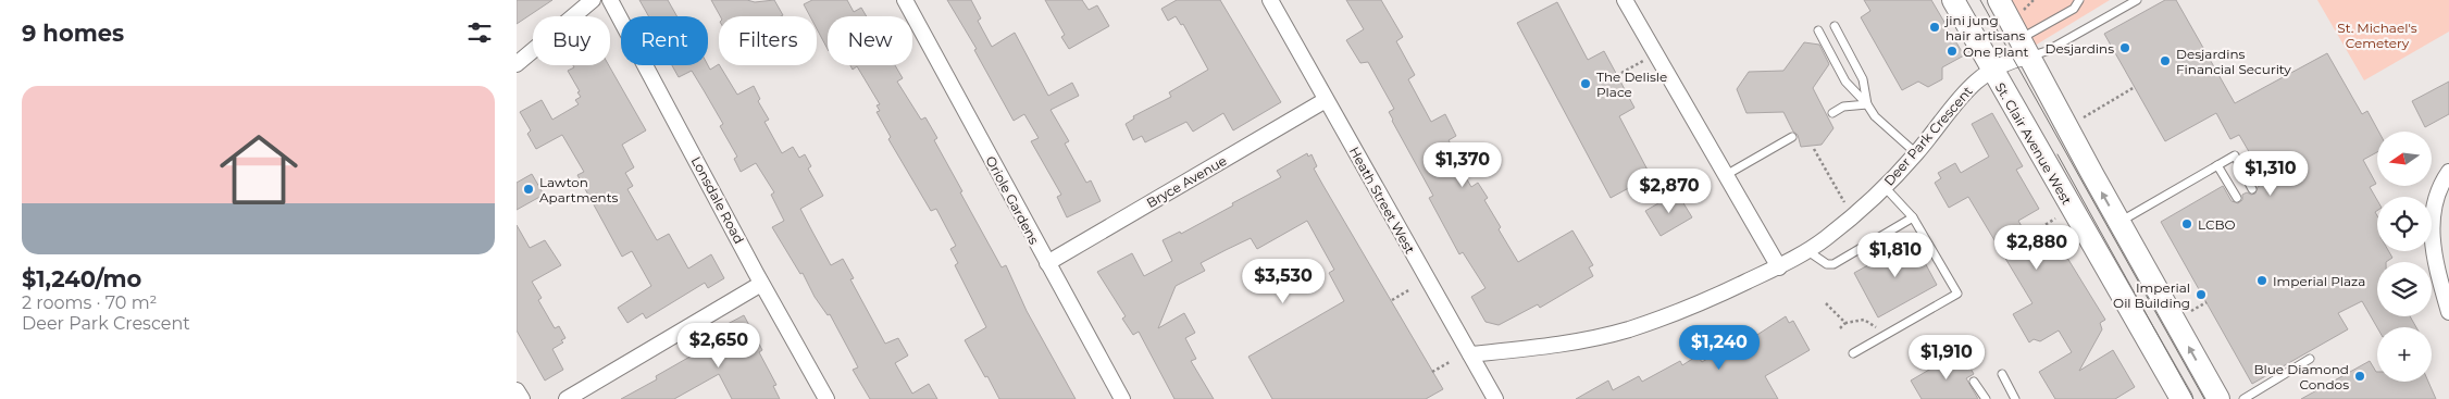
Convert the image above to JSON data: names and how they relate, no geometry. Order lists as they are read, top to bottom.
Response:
{
  "streets": {
    "main road": ["St. Clair Avenue West"],
    "street": [
      "Deer Park Crescent",
      "Bryce Avenue",
      "Lonsdale Road",
      "Oriole Gardens",
      "Heath Street West"
    ]
  },
  "crossings": [
    ["Deer Park Crescent", "St. Clair Avenue West"],
    ["Deer Park Crescent", "Heath Street West"],
    ["Bryce Avenue", "Oriole Gardens"],
    ["Bryce Avenue", "Heath Street West"]
  ],
  "parks": ["St. Michael's Cemetery"],
  "places": [
    "jini jung hair artisans",
    "Desjardins",
    "One Plant",
    "Desjardins Financial Security",
    "The Delisle Place",
    "Lawton Apartments",
    "LCBO",
    "Imperial Plaza",
    "Imperial Oil Building",
    "Blue Diamond Condos"
  ],
  "north": "left",
  "page": {
    "heading": "9 homes",
    "chip": [
      "Buy",
      "Rent",
      "Filters",
      "New"
    ],
    "list": [
      {
        "name": "$1,240/mo",
        "note": "2 rooms · 70 m² · Deer Park Crescent"
      }
    ],
    "map_buttons": "+",
    "price": [
      "$1,370",
      "$1,310",
      "$2,870",
      "$2,880",
      "$1,810",
      "$3,530",
      "$2,650",
      "$1,240",
      "$1,910"
    ]
  }
}
